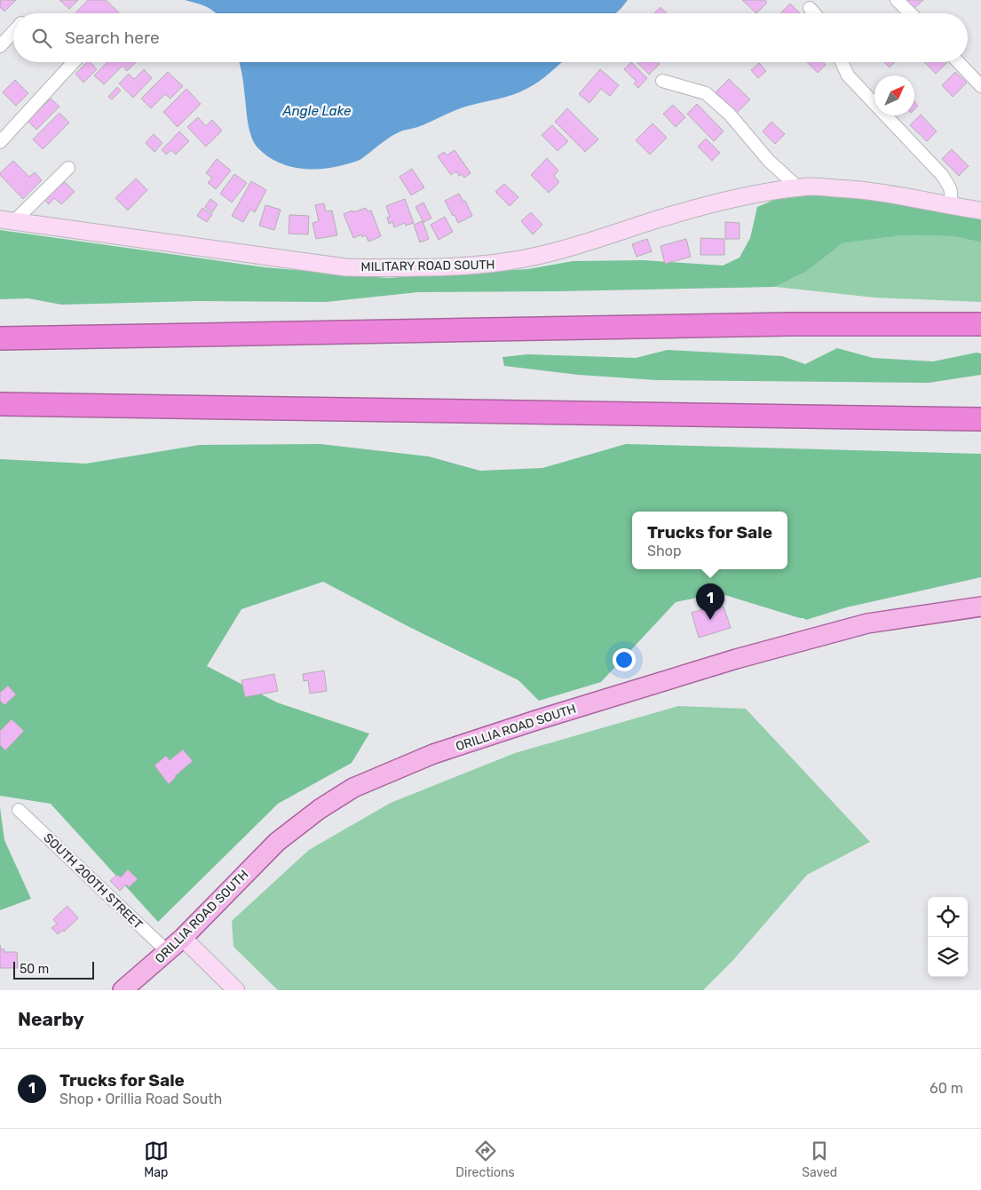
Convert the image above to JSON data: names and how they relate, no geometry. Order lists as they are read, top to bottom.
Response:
{
  "streets": {
    "main road": ["MILITARY ROAD SOUTH", "ORILLIA ROAD SOUTH"],
    "street": ["SOUTH 200TH STREET"]
  },
  "crossings": [
    ["ORILLIA ROAD SOUTH", "SOUTH 200TH STREET"]
  ],
  "water": ["Angle Lake"],
  "scale_bar": "50 m",
  "north": "top right",
  "page": {
    "search": "Search here",
    "popup": ["Trucks for Sale", "Shop"],
    "pins": "1",
    "scale": "50 m",
    "heading": "Nearby",
    "list": [
      {
        "mark": "1",
        "name": "Trucks for Sale",
        "note": "Shop · Orillia Road South",
        "value": "60 m"
      }
    ],
    "nav": ["Map", "Directions", "Saved"]
  }
}
